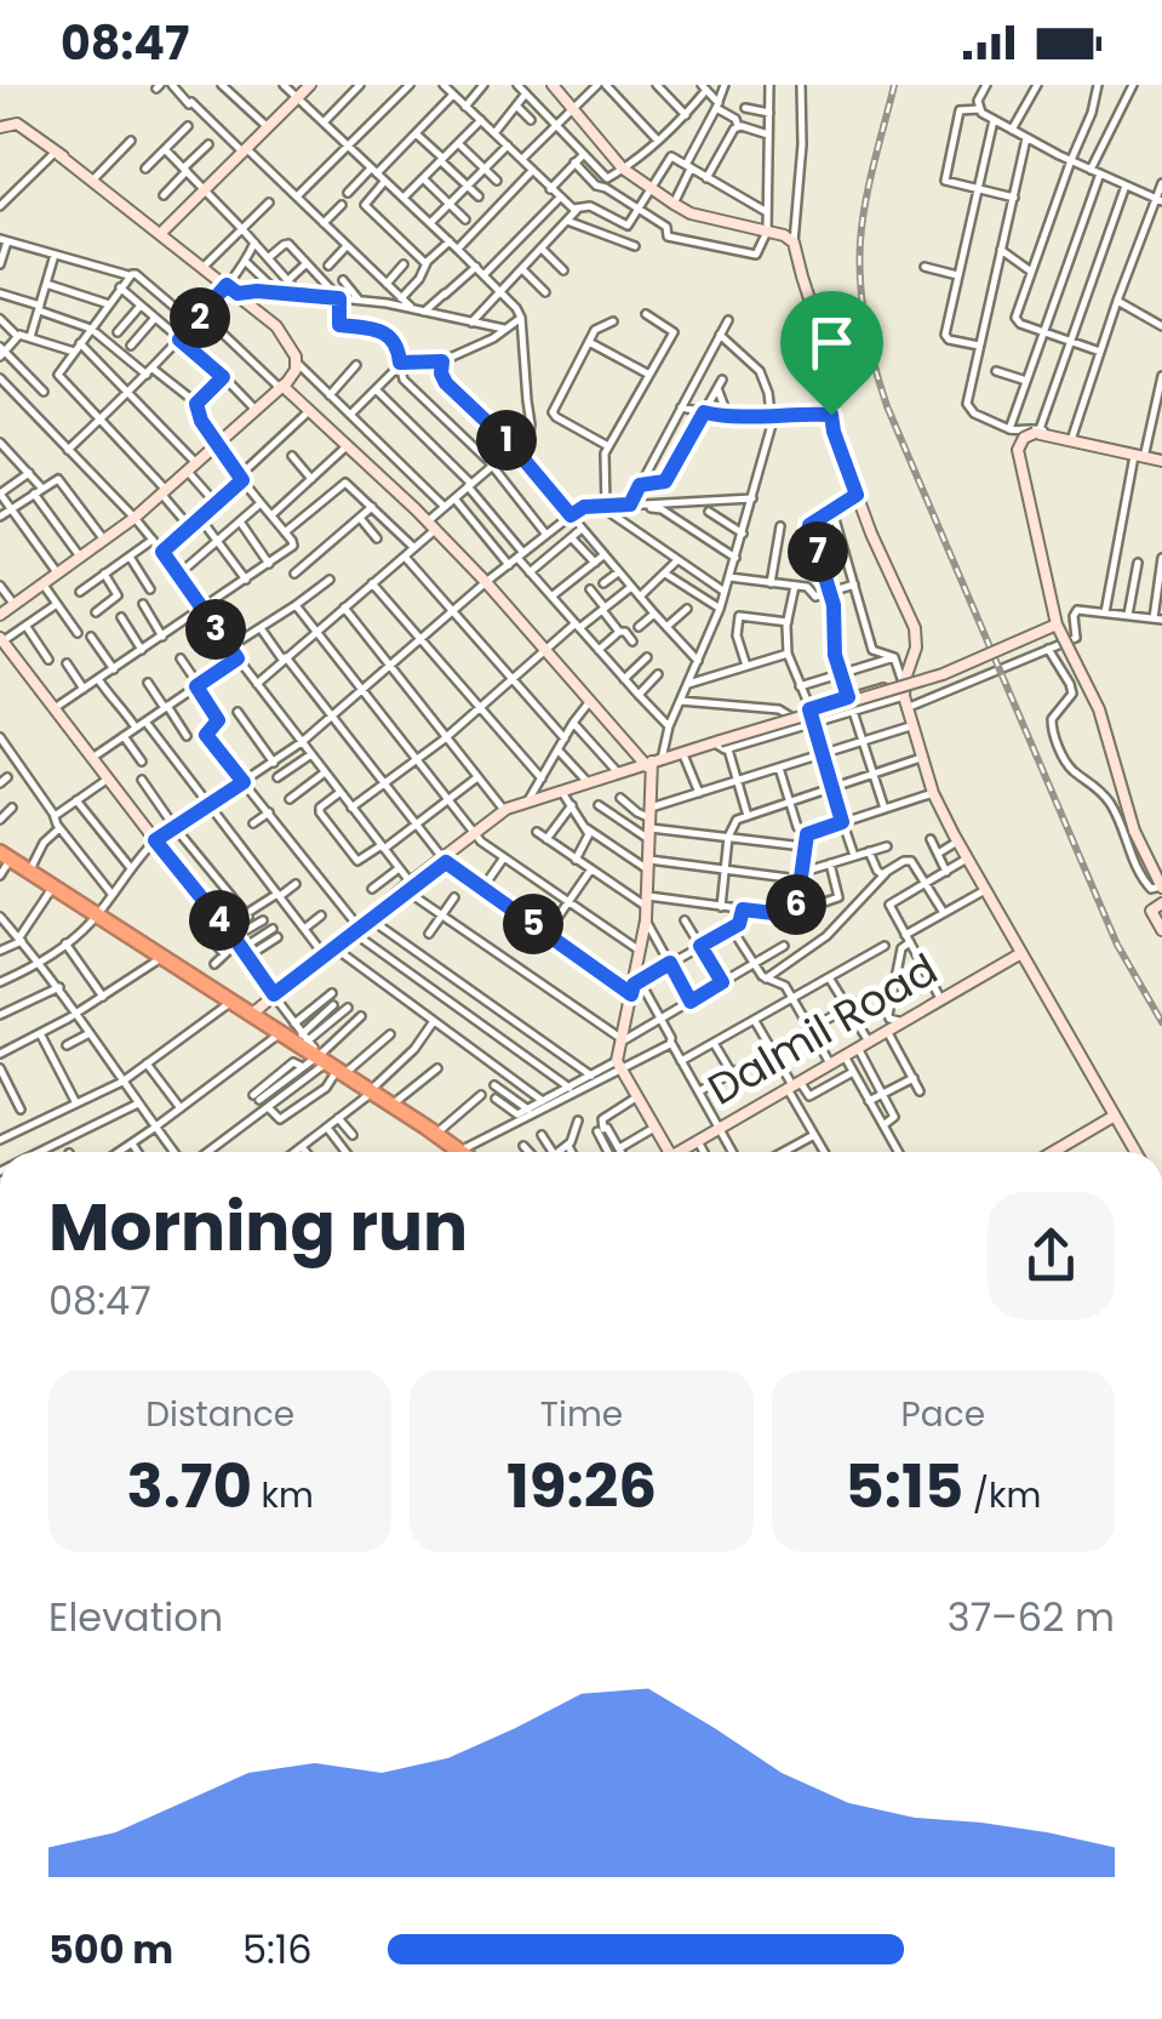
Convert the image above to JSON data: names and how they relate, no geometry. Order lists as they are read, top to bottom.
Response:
{
  "streets": {
    "street": ["Dalmil Road"]
  },
  "page": {
    "status": "08:47",
    "pins": [
      "2",
      "1",
      "7",
      "3",
      "6",
      "4",
      "5"
    ],
    "heading": ["Morning run", "08:47"],
    "stats": [
      ["Distance", "3.70 km"],
      ["Time", "19:26"],
      ["Pace", "5:15 /km"]
    ],
    "chart": ["Elevation", "37–62 m"],
    "list": [
      {
        "name": "500 m",
        "note": "5:16"
      }
    ]
  }
}
